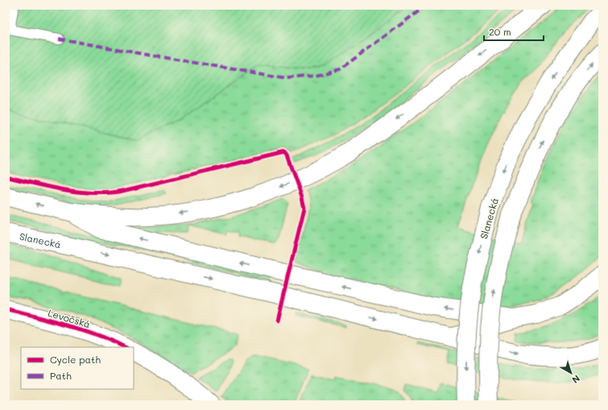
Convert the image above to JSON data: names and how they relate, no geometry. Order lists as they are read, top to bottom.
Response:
{
  "streets": {
    "main road": ["Slanecká", "Levočská"]
  },
  "legend": ["Cycle path", "Path"],
  "scale_bar": "20 m",
  "north": "bottom right"
}
